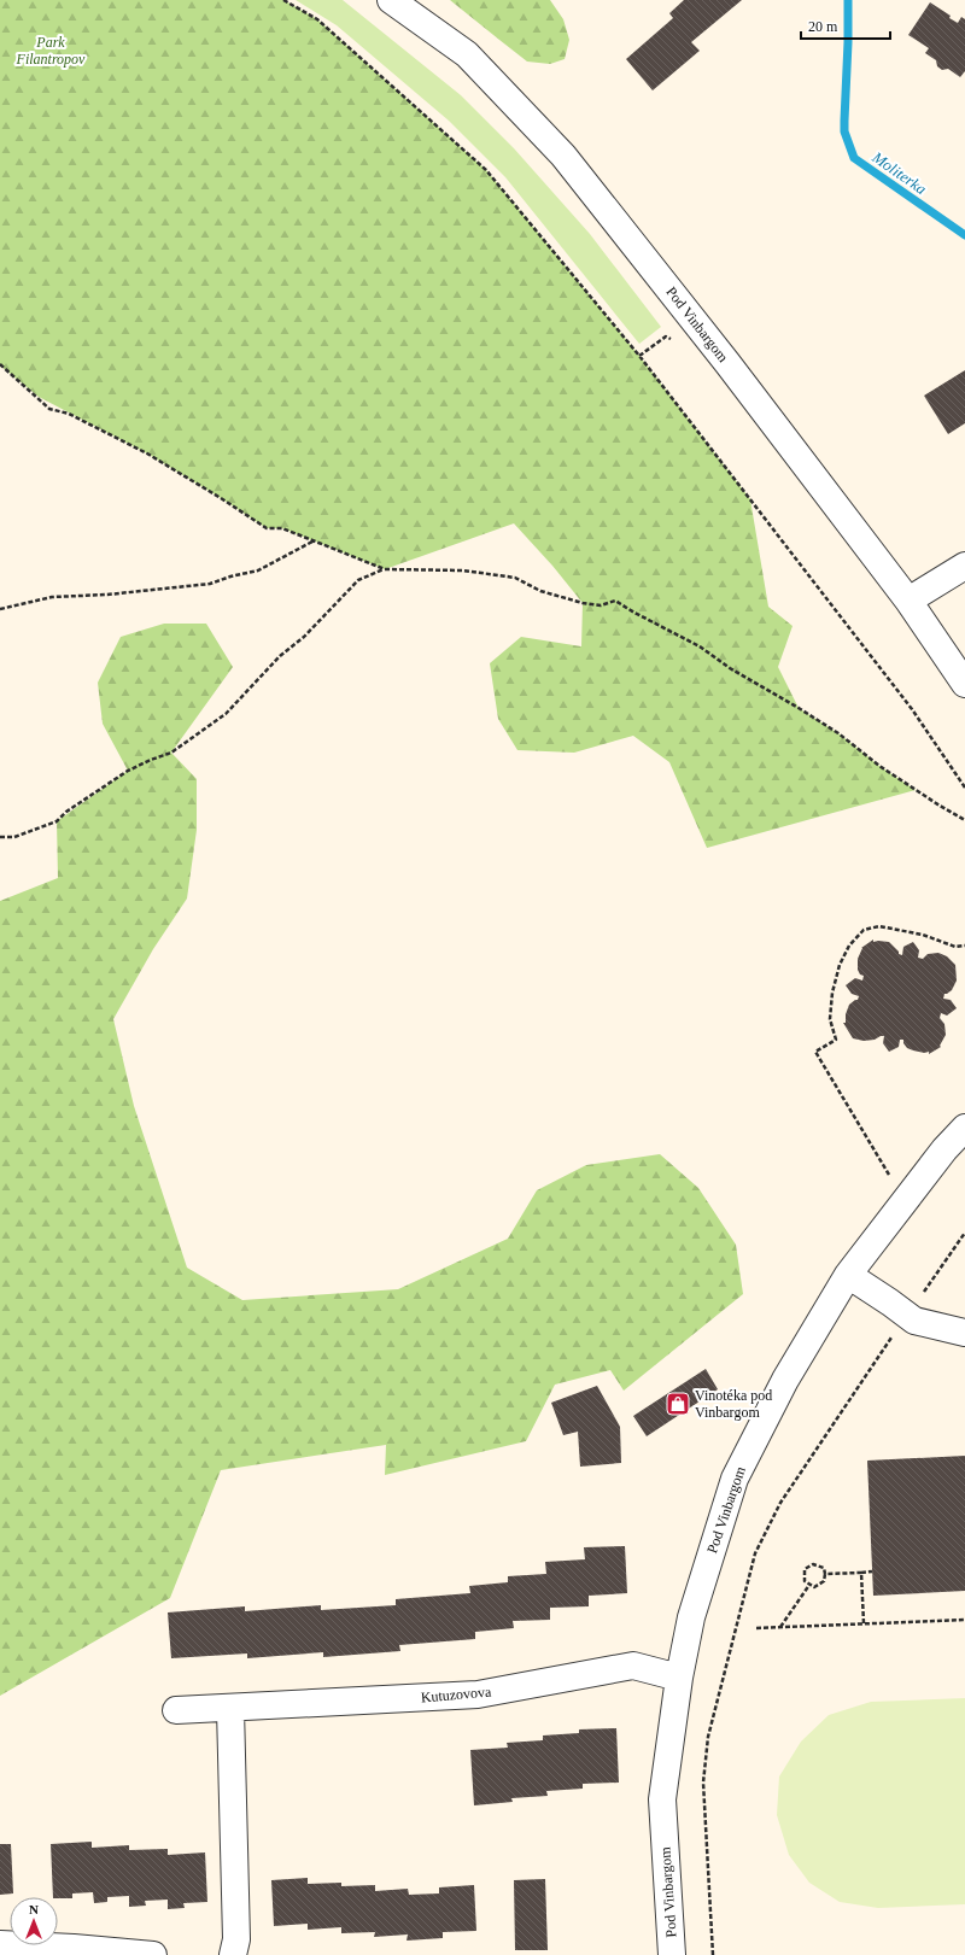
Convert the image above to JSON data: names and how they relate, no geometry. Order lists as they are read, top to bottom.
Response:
{
  "streets": {
    "street": ["Pod Vinbargom", "Kutuzovova"]
  },
  "crossings": [
    ["Pod Vinbargom", "Kutuzovova"]
  ],
  "water": ["Moliterka"],
  "parks": ["Park Filantropov"],
  "places": {
    "shop": ["Vinotéka pod Vinbargom"]
  },
  "scale_bar": "20 m",
  "north": "top"
}
